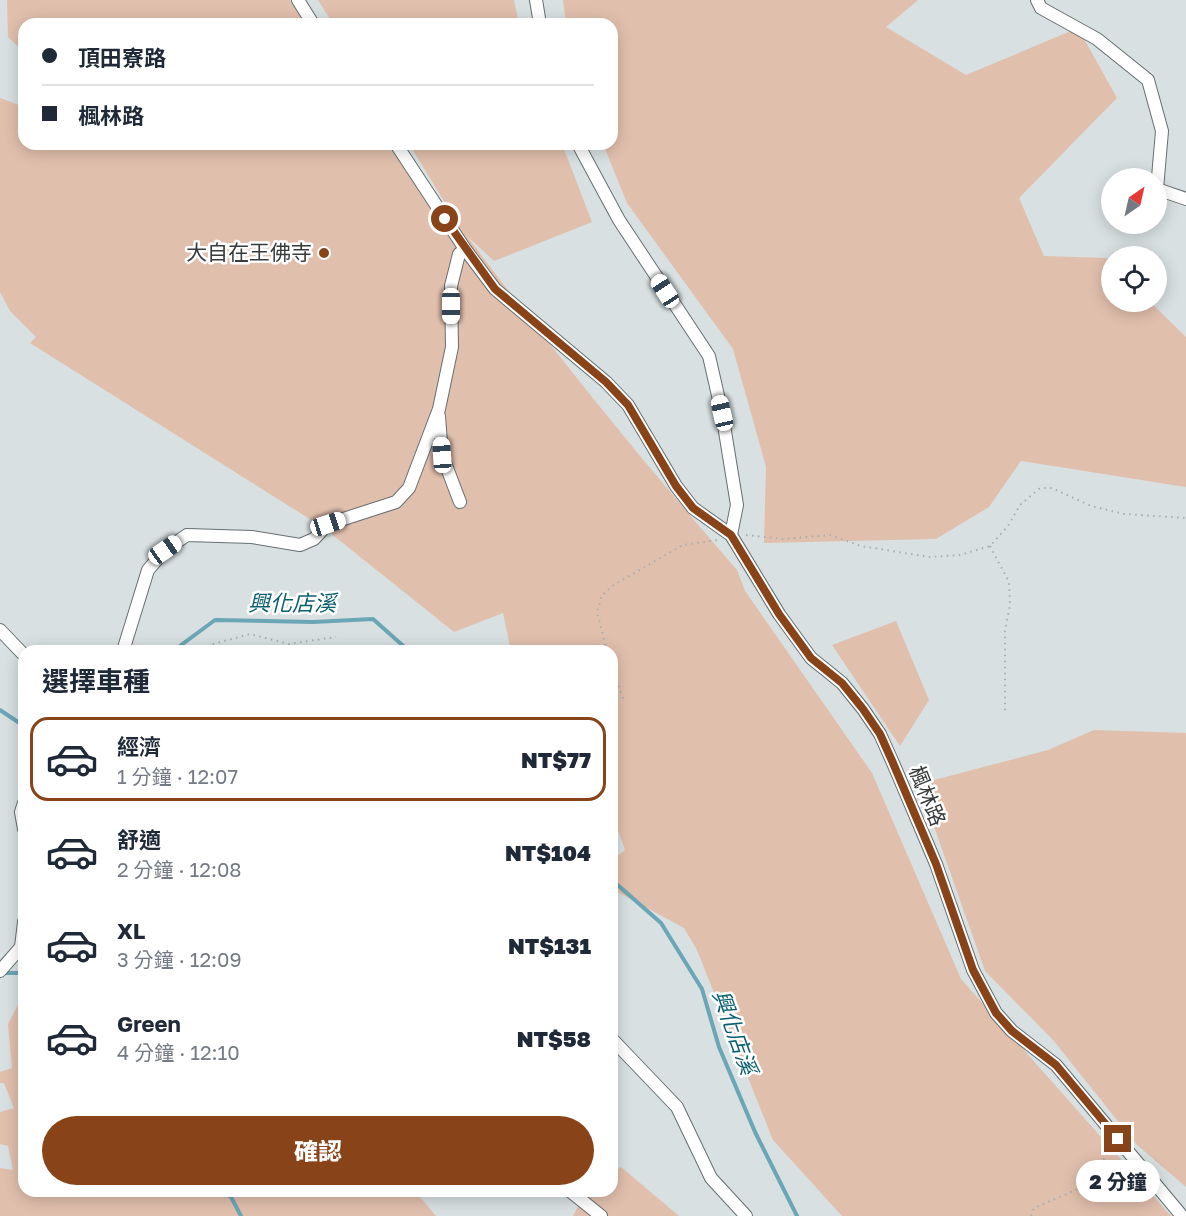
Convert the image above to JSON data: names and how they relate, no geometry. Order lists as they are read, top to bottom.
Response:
{
  "streets": {
    "street": ["楓林路"]
  },
  "water": ["興化店溪"],
  "places": ["大自在王佛寺"],
  "north": "top right",
  "page": {
    "banner": ["頂田寮路", "楓林路"],
    "heading": "選擇車種",
    "list": [
      {
        "name": "經濟",
        "note": "1 分鐘 · 12:07",
        "value": "NT$77"
      },
      {
        "name": "舒適",
        "note": "2 分鐘 · 12:08",
        "value": "NT$104"
      },
      {
        "name": "XL",
        "note": "3 分鐘 · 12:09",
        "value": "NT$131"
      },
      {
        "name": "Green",
        "note": "4 分鐘 · 12:10",
        "value": "NT$58"
      }
    ],
    "buttons": "確認",
    "bubble": "2 分鐘"
  }
}
